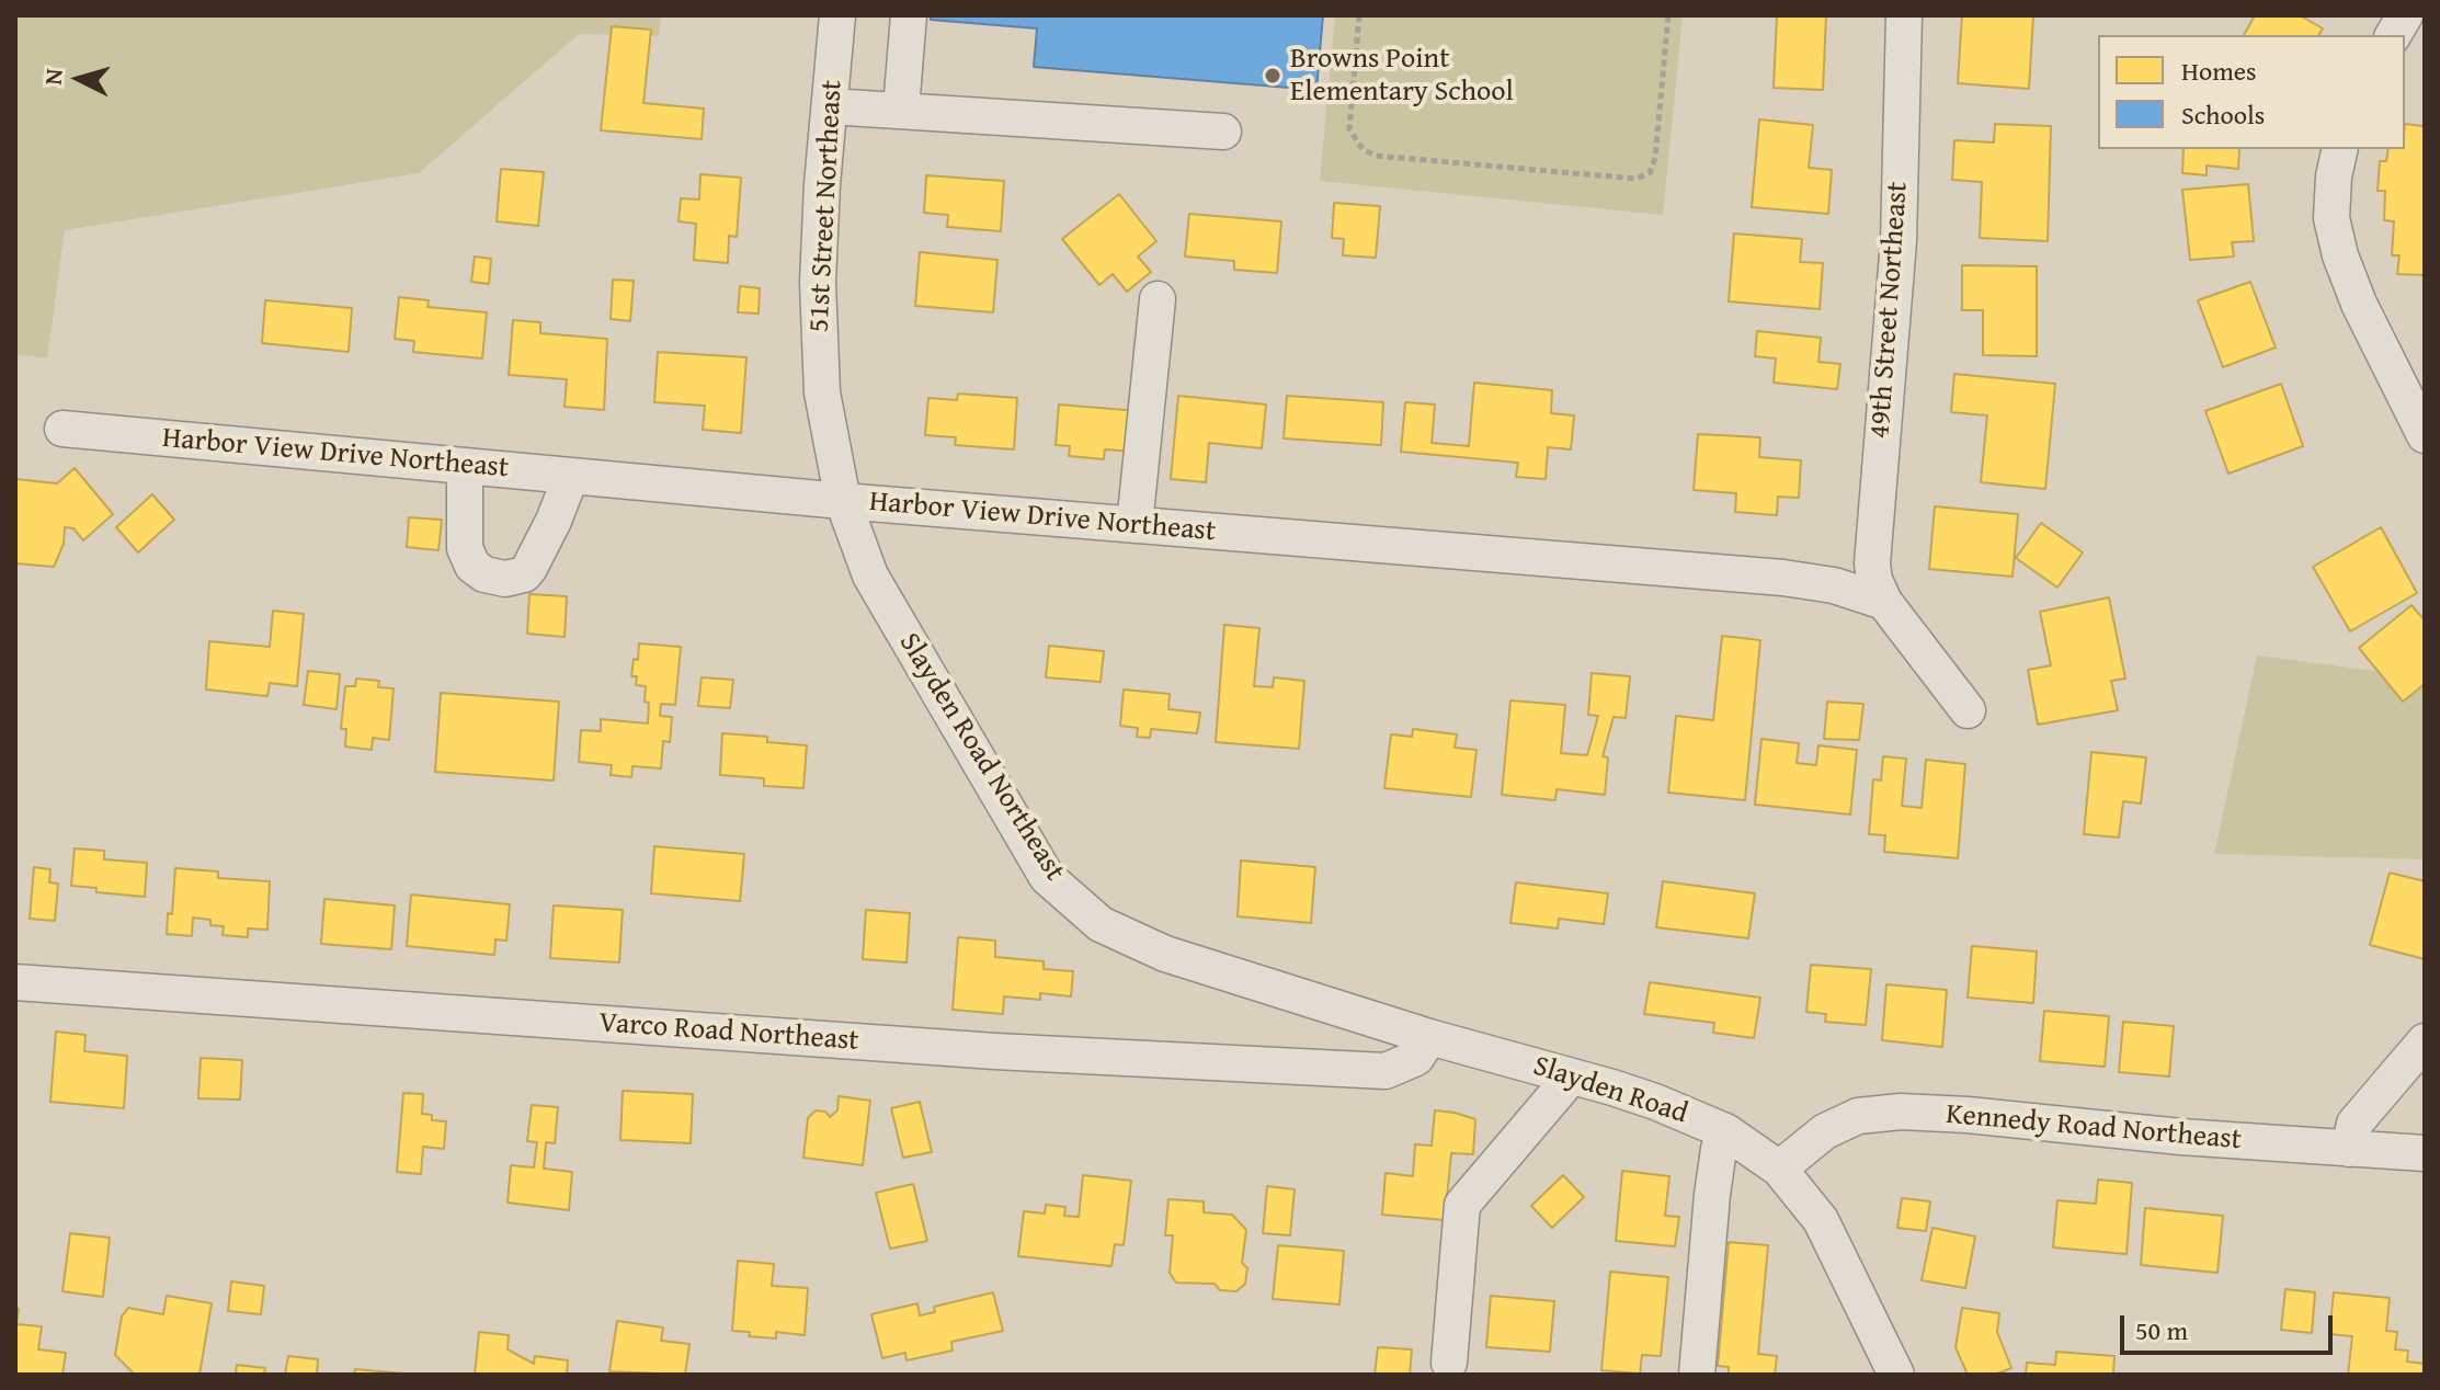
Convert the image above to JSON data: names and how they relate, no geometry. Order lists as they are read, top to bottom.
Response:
{
  "streets": {
    "street": [
      "51st Street Northeast",
      "49th Street Northeast",
      "Harbor View Drive Northeast",
      "Slayden Road Northeast",
      "Varco Road Northeast",
      "Slayden Road",
      "Kennedy Road Northeast"
    ]
  },
  "crossings": [
    ["51st Street Northeast", "Harbor View Drive Northeast"],
    ["51st Street Northeast", "Slayden Road Northeast"],
    ["49th Street Northeast", "Harbor View Drive Northeast"],
    ["Harbor View Drive Northeast", "Slayden Road Northeast"],
    ["Slayden Road Northeast", "Varco Road Northeast"],
    ["Slayden Road Northeast", "Slayden Road"],
    ["Varco Road Northeast", "Slayden Road"],
    ["Slayden Road", "Kennedy Road Northeast"]
  ],
  "places": ["Browns Point Elementary School"],
  "legend": ["Homes", "Schools"],
  "scale_bar": "50 m",
  "north": "left"
}
